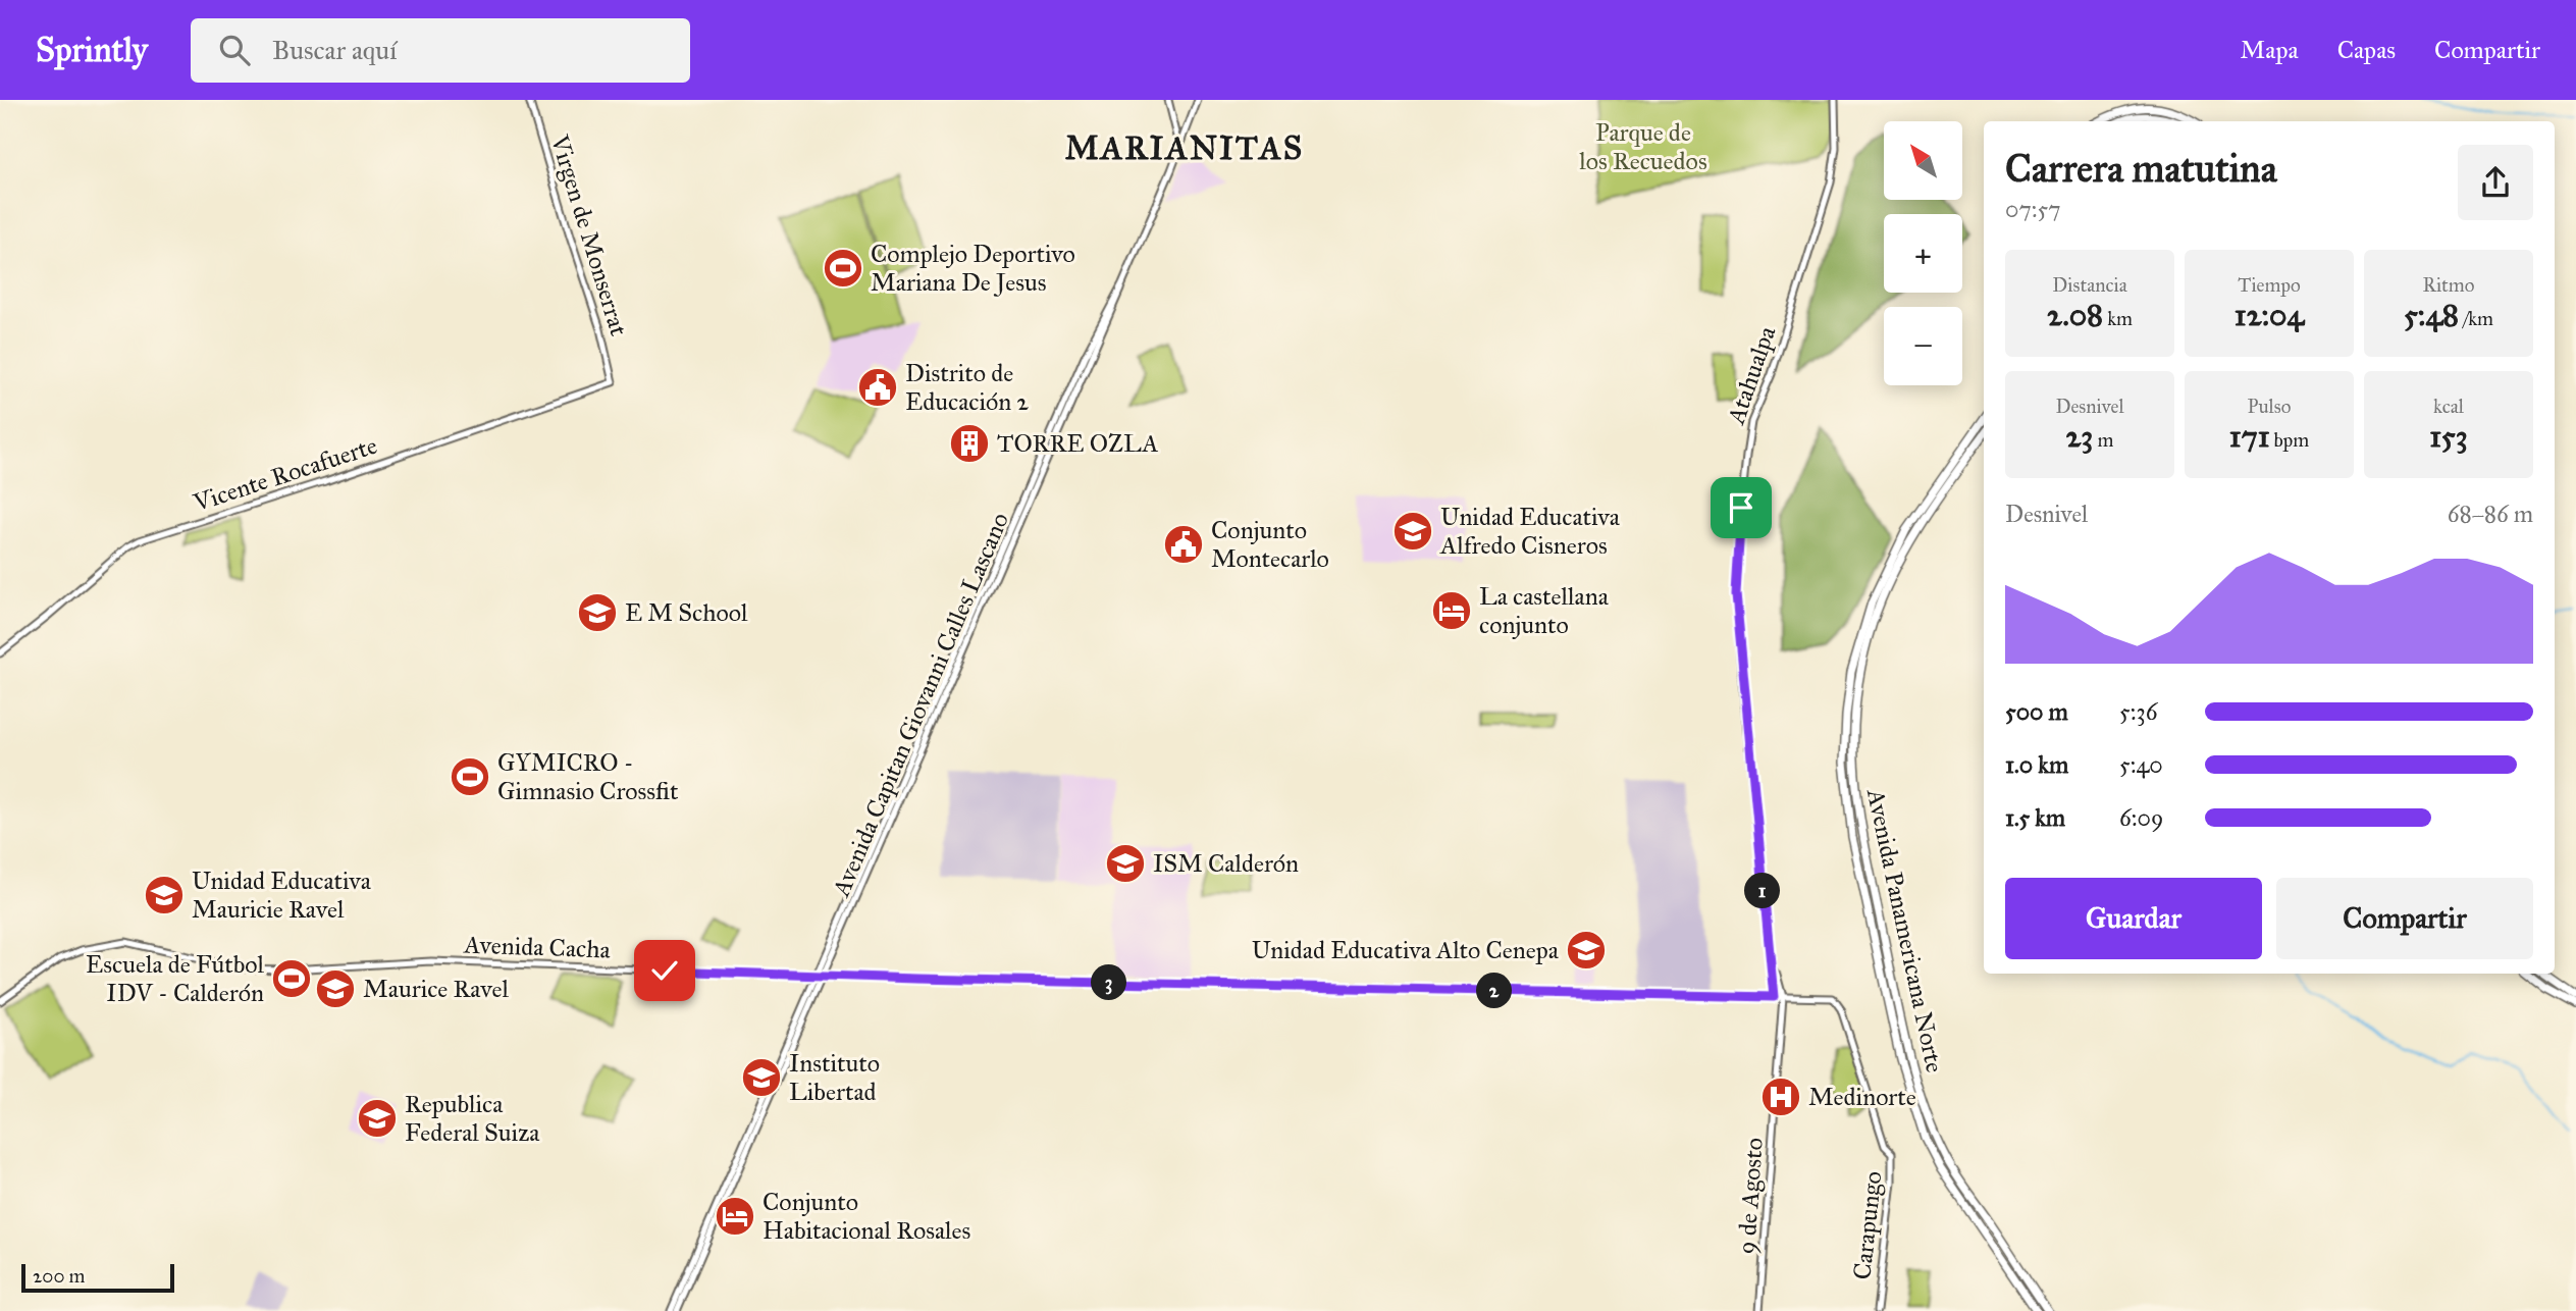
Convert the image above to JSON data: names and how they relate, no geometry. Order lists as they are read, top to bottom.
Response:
{
  "streets": {
    "highway": ["Avenida Panamericana Norte"],
    "street": [
      "Virgen de Monserrat",
      "Atahualpa",
      "Vicente Rocafuerte",
      "Avenida Capitan Giovanni Calles Lascano",
      "Avenida Cacha",
      "9 de Agosto",
      "Carapungo"
    ]
  },
  "crossings": [
    ["Virgen de Monserrat", "Vicente Rocafuerte"],
    ["Atahualpa", "Avenida Cacha"],
    ["Atahualpa", "9 de Agosto"],
    ["Avenida Capitan Giovanni Calles Lascano", "Avenida Cacha"],
    ["Avenida Cacha", "9 de Agosto"],
    ["Avenida Cacha", "Carapungo"]
  ],
  "districts": ["MARIANITAS"],
  "parks": ["Parque de los Recuedos"],
  "places": {
    "sports": ["Complejo Deportivo Mariana De Jesus", "GYMICRO - Gimnasio Crossfit", "Escuela de Fútbol IDV - Calderón"],
    "public building": ["Distrito de Educación 2", "Conjunto Montecarlo"],
    "building": ["TORRE OZLA"],
    "school or university": [
      "Unidad Educativa Alfredo Cisneros",
      "E M School",
      "ISM Calderón",
      "Unidad Educativa Mauricie Ravel",
      "Unidad Educativa Alto Cenepa",
      "Maurice Ravel",
      "Instituto Libertad",
      "Republica Federal Suiza"
    ],
    "hotel": ["La castellana conjunto", "Conjunto Habitacional Rosales"],
    "hospital": ["Medinorte"]
  },
  "scale_bar": "200 m",
  "north": "top left",
  "page": {
    "header": "Sprintly",
    "search": "Buscar aquí",
    "nav": ["Mapa", "Capas", "Compartir"],
    "map_buttons": ["+", "−"],
    "heading": ["Carrera matutina", "07:57"],
    "stats": [
      ["Distancia", "2.08 km"],
      ["Tiempo", "12:04"],
      ["Ritmo", "5:48 /km"],
      ["Desnivel", "23 m"],
      ["Pulso", "171 bpm"],
      ["kcal", "153"]
    ],
    "chart": ["Desnivel", "68–86 m"],
    "list": [
      {
        "name": "500 m",
        "note": "5:36"
      },
      {
        "name": "1.0 km",
        "note": "5:40"
      },
      {
        "name": "1.5 km",
        "note": "6:09"
      }
    ],
    "buttons": ["Guardar", "Compartir"],
    "pins": ["1", "3", "2"],
    "scale": "200 m"
  }
}
